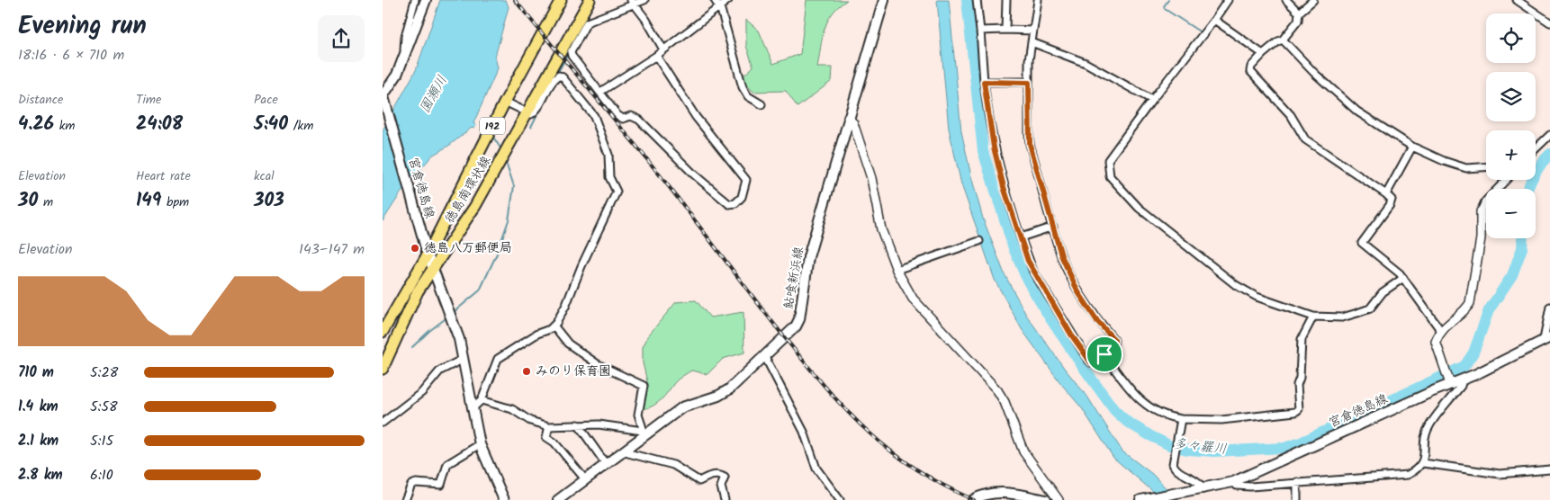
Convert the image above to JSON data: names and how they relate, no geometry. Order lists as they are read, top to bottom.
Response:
{
  "streets": {
    "highway": ["192", "徳島南環状線"],
    "main road": ["宮倉徳島線", "鮎喰新浜線"]
  },
  "crossings": [
    ["宮倉徳島線", "徳島南環状線"]
  ],
  "water": ["園瀬川", "多々羅川"],
  "places": ["徳島八万郵便局", "みのり保育園"],
  "page": {
    "heading": ["Evening run", "18:16 · 6 × 710 m"],
    "map_buttons": ["+", "−"],
    "stats": [
      ["Distance", "4.26 km"],
      ["Time", "24:08"],
      ["Pace", "5:40 /km"],
      ["Elevation", "30 m"],
      ["Heart rate", "149 bpm"],
      ["kcal", "303"]
    ],
    "chart": ["Elevation", "143–147 m"],
    "list": [
      {
        "name": "710 m",
        "note": "5:28"
      },
      {
        "name": "1.4 km",
        "note": "5:58"
      },
      {
        "name": "2.1 km",
        "note": "5:15"
      },
      {
        "name": "2.8 km",
        "note": "6:10"
      }
    ]
  }
}
